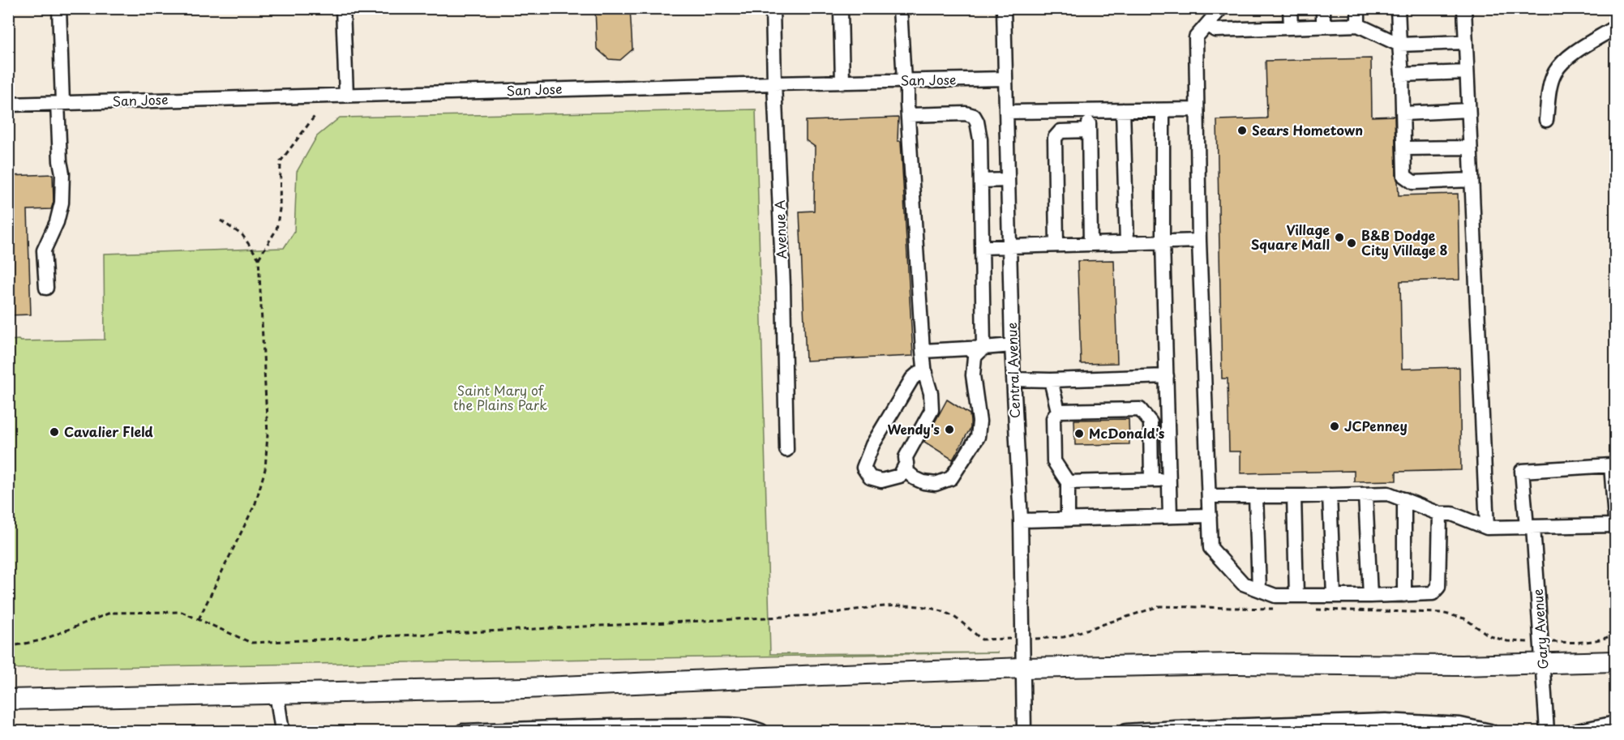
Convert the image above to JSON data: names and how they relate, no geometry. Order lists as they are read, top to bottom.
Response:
{
  "streets": {
    "street": [
      "San Jose",
      "Avenue A",
      "Central Avenue",
      "Gary Avenue"
    ]
  },
  "crossings": [
    ["San Jose", "Avenue A"],
    ["San Jose", "Central Avenue"]
  ],
  "parks": ["Saint Mary of the Plains Park"],
  "places": [
    "Sears Hometown",
    "Village Square Mall",
    "B&B Dodge City Village 8",
    "JCPenney",
    "Wendy's",
    "Cavalier FIeld",
    "McDonald's"
  ]
}
